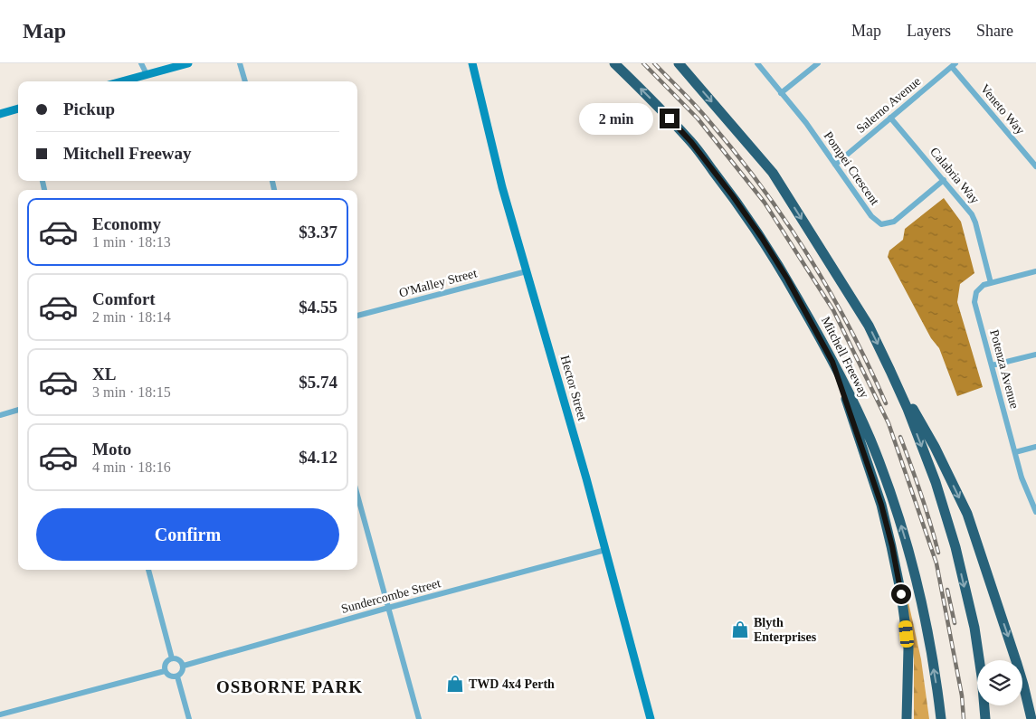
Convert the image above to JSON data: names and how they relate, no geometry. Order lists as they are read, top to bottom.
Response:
{
  "streets": {
    "highway": ["Mitchell Freeway"],
    "main road": ["Hector Street"],
    "street": [
      "Salerno Avenue",
      "Veneto Way",
      "Pompei Crescent",
      "Calabria Way",
      "O'Malley Street",
      "Potenza Avenue",
      "Sundercombe Street"
    ]
  },
  "crossings": [
    ["Salerno Avenue", "Veneto Way"],
    ["Salerno Avenue", "Pompei Crescent"],
    ["Salerno Avenue", "Calabria Way"],
    ["Pompei Crescent", "Calabria Way"],
    ["Calabria Way", "Potenza Avenue"],
    ["O'Malley Street", "Hector Street"],
    ["Hector Street", "Sundercombe Street"]
  ],
  "districts": ["OSBORNE PARK"],
  "places": {
    "shop": ["Blyth Enterprises", "TWD 4x4 Perth"]
  },
  "page": {
    "header": "Map",
    "nav": ["Map", "Layers", "Share"],
    "banner": ["Pickup", "Mitchell Freeway"],
    "bubble": "2 min",
    "list": [
      {
        "name": "Economy",
        "note": "1 min · 18:13",
        "value": "$3.37"
      },
      {
        "name": "Comfort",
        "note": "2 min · 18:14",
        "value": "$4.55"
      },
      {
        "name": "XL",
        "note": "3 min · 18:15",
        "value": "$5.74"
      },
      {
        "name": "Moto",
        "note": "4 min · 18:16",
        "value": "$4.12"
      }
    ],
    "buttons": "Confirm"
  }
}
